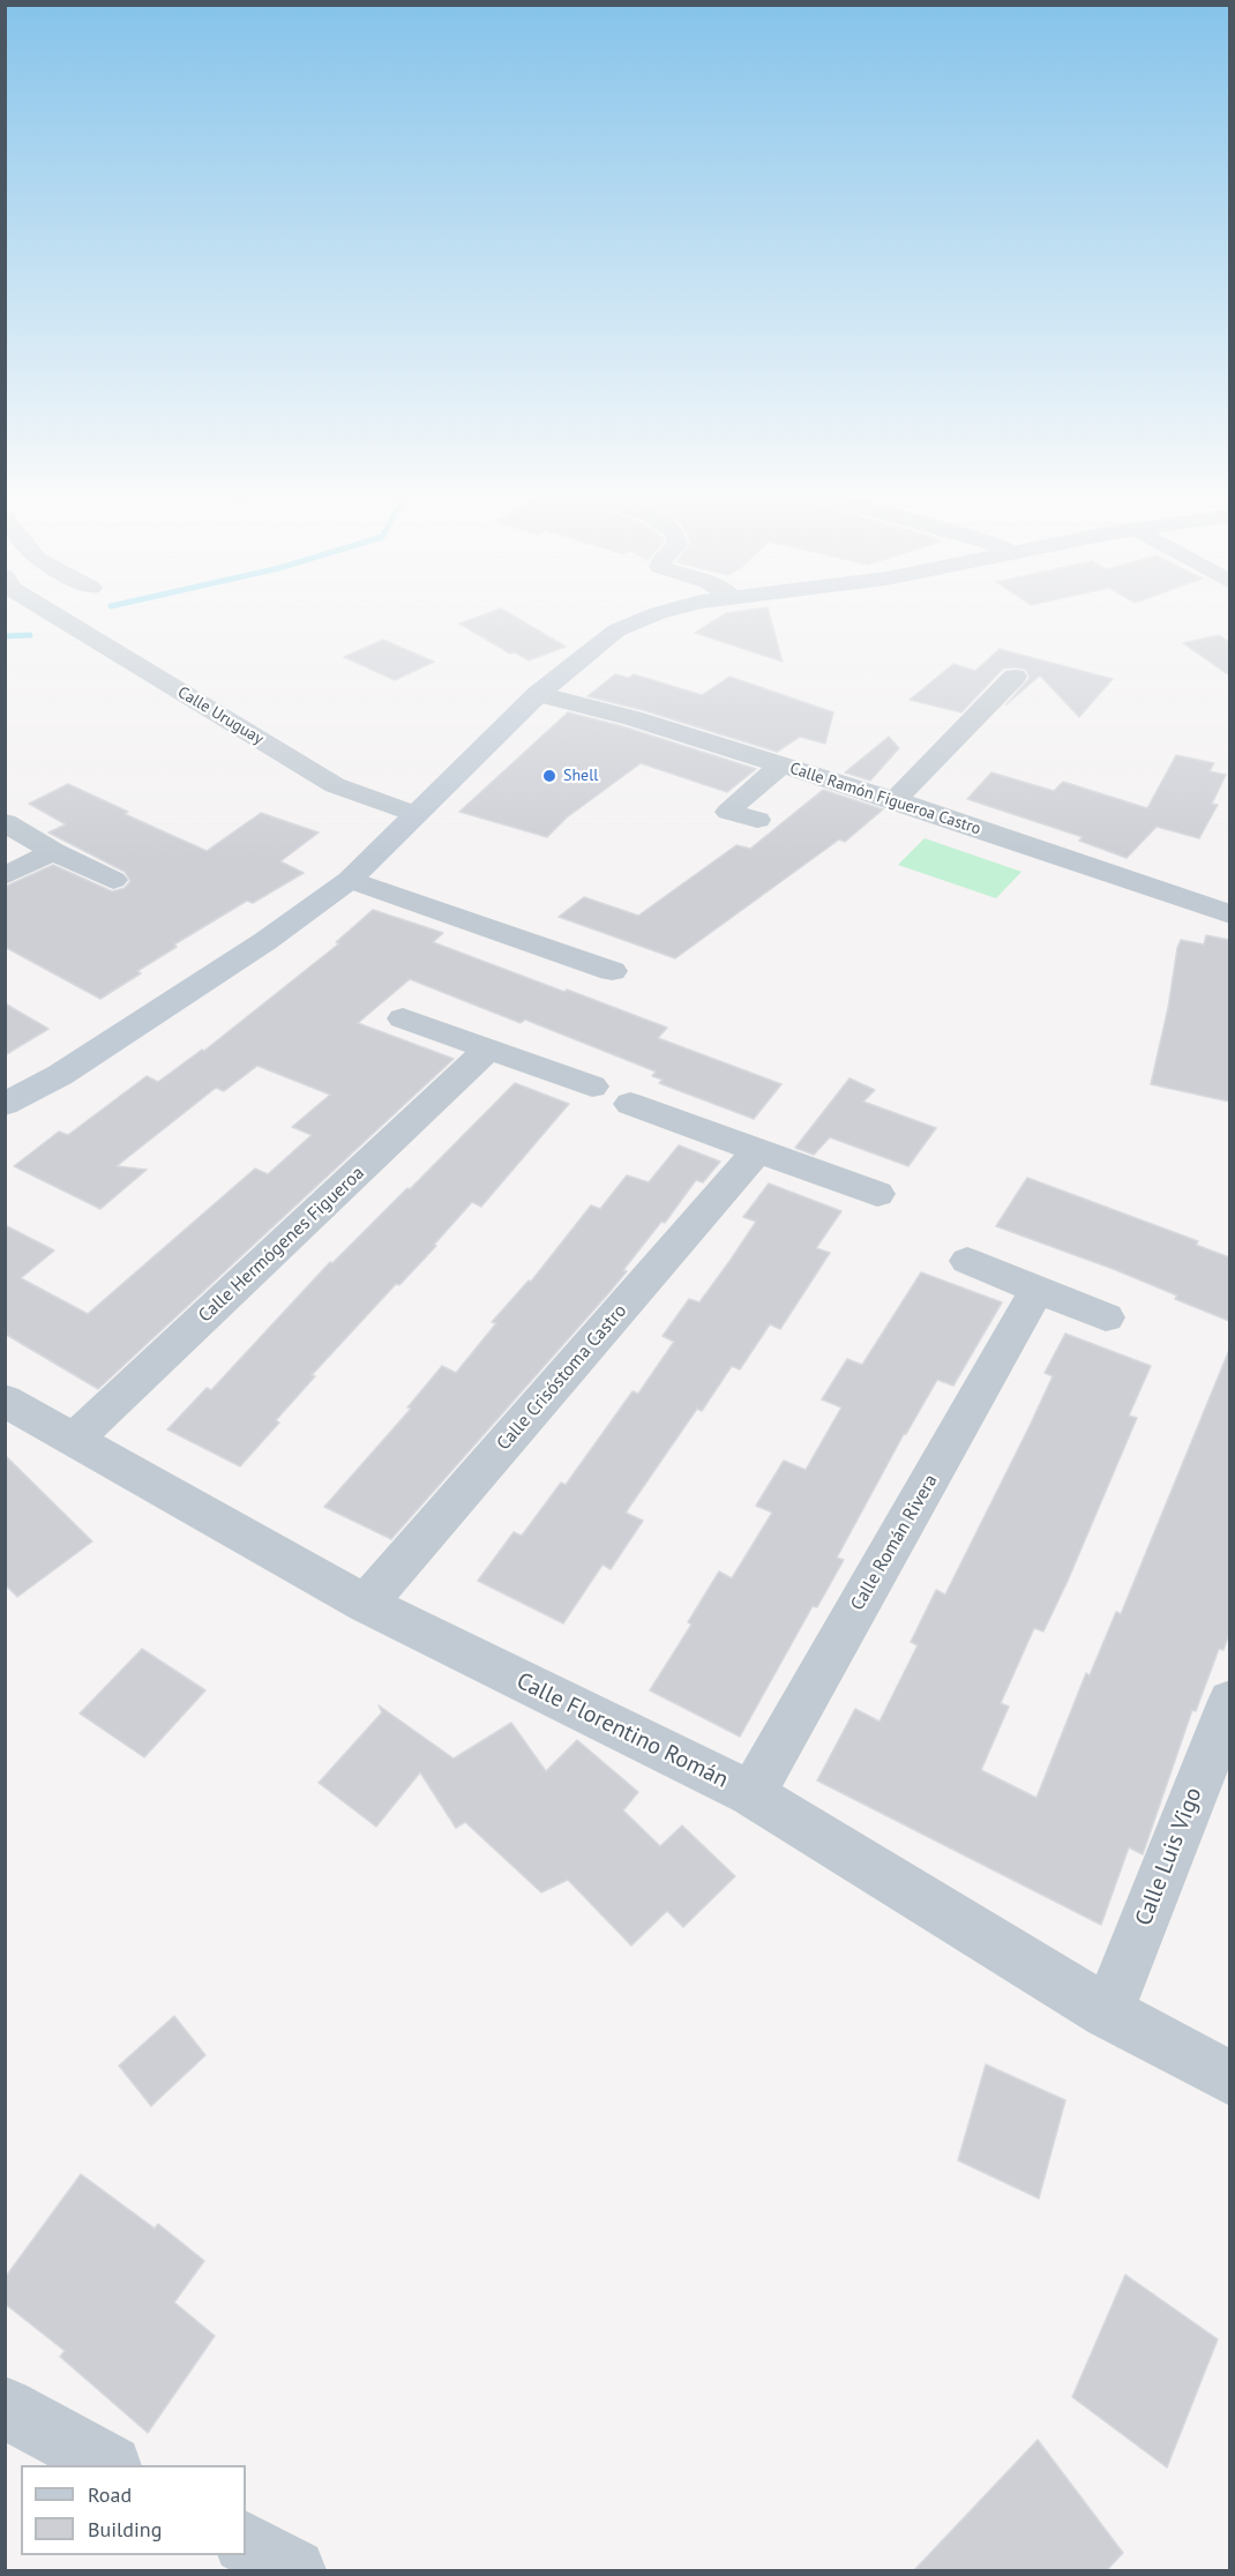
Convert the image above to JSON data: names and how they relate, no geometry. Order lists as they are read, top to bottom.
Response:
{
  "streets": {
    "street": [
      "Calle Uruguay",
      "Calle Ramón Figueroa Castro",
      "Calle Hermógenes Figueroa",
      "Calle Crisóstoma Castro",
      "Calle Román Rivera",
      "Calle Florentino Román",
      "Calle Luis Vigo"
    ]
  },
  "crossings": [
    ["Calle Hermógenes Figueroa", "Calle Florentino Román"],
    ["Calle Crisóstoma Castro", "Calle Florentino Román"],
    ["Calle Román Rivera", "Calle Florentino Román"],
    ["Calle Florentino Román", "Calle Luis Vigo"]
  ],
  "places": ["Shell"],
  "legend": ["Road", "Building"]
}
